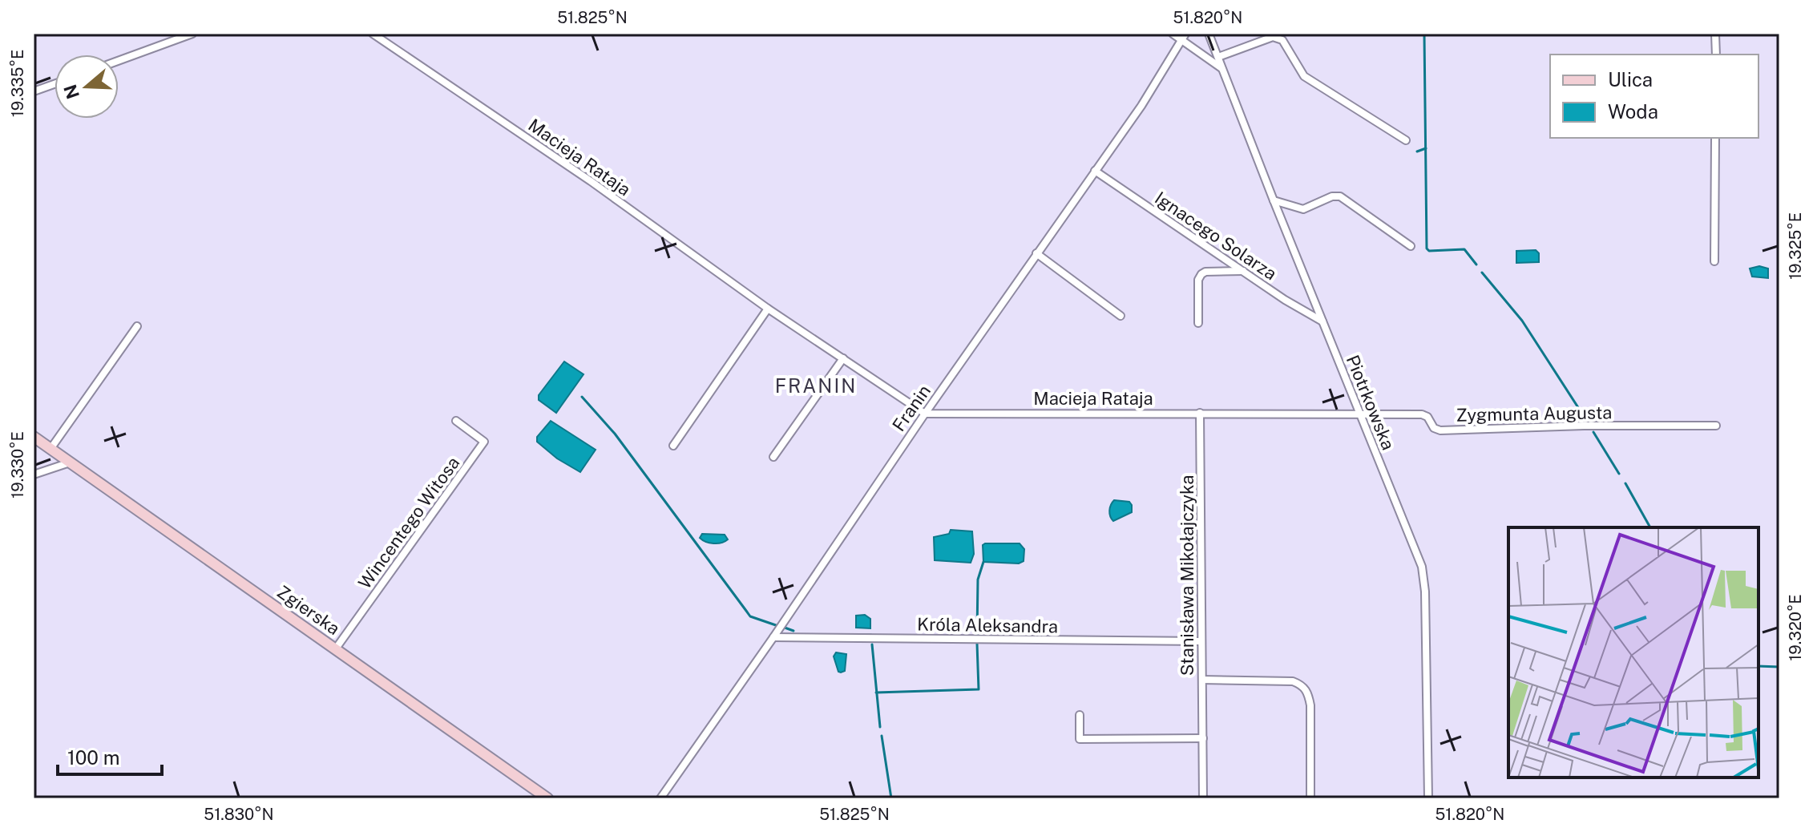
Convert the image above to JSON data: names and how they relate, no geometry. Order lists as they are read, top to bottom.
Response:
{
  "streets": {
    "main road": ["Zgierska"],
    "street": [
      "Macieja Rataja",
      "Ignacego Solarza",
      "Piotrkowska",
      "Franin",
      "Zygmunta Augusta",
      "Wincentego Witosa",
      "Stanisława Mikołajczyka",
      "Króla Aleksandra"
    ]
  },
  "crossings": [
    ["Macieja Rataja", "Piotrkowska"],
    ["Macieja Rataja", "Franin"],
    ["Macieja Rataja", "Zygmunta Augusta"],
    ["Macieja Rataja", "Stanisława Mikołajczyka"],
    ["Ignacego Solarza", "Piotrkowska"],
    ["Ignacego Solarza", "Franin"],
    ["Piotrkowska", "Zygmunta Augusta"],
    ["Franin", "Króla Aleksandra"],
    ["Wincentego Witosa", "Zgierska"],
    ["Stanisława Mikołajczyka", "Króla Aleksandra"]
  ],
  "districts": ["FRANIN"],
  "legend": ["Ulica", "Woda"],
  "scale_bar": "100 m",
  "north": "left",
  "coordinates": [
    "51.825°N",
    "51.820°N",
    "19.335°E",
    "19.325°E",
    "19.330°E",
    "19.320°E",
    "51.830°N"
  ]
}
